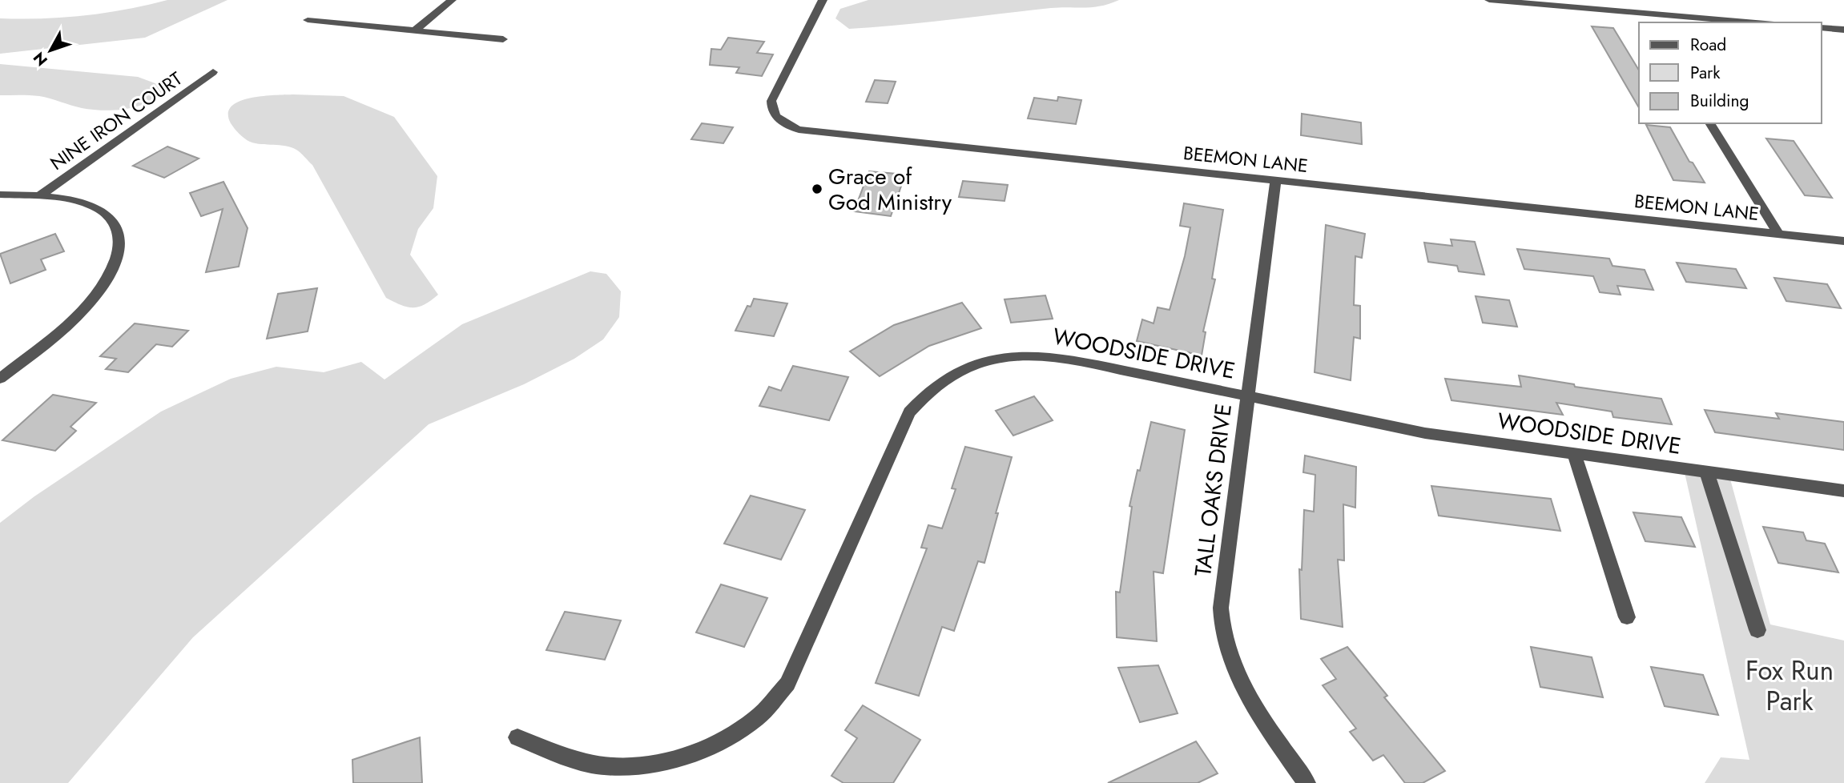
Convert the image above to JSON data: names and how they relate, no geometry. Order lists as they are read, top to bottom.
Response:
{
  "streets": {
    "street": [
      "NINE IRON COURT",
      "BEEMON LANE",
      "WOODSIDE DRIVE",
      "TALL OAKS DRIVE"
    ]
  },
  "crossings": [
    ["BEEMON LANE", "TALL OAKS DRIVE"],
    ["WOODSIDE DRIVE", "TALL OAKS DRIVE"]
  ],
  "parks": ["Fox Run Park"],
  "places": ["Grace of God Ministry"],
  "legend": ["Road", "Park", "Building"],
  "north": "bottom left"
}
